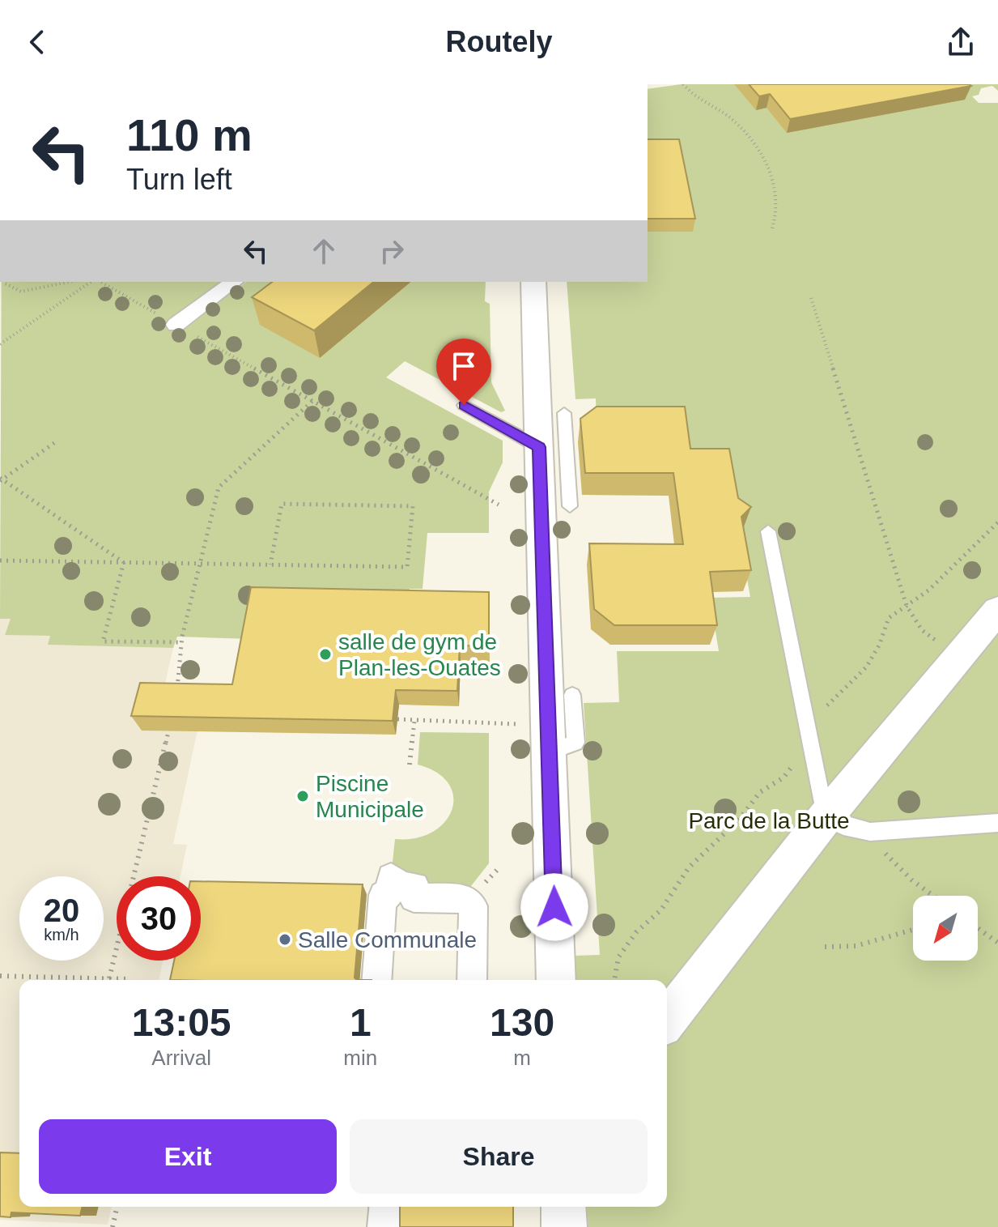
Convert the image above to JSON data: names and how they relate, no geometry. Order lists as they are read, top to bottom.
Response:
{
  "parks": ["Parc de la Butte"],
  "places": ["salle de gym de Plan-les-Ouates", "Piscine Municipale", "Salle Communale"],
  "north": "bottom left",
  "page": {
    "header": "Routely",
    "turn": ["110 m", "Turn left"],
    "speed": "20 km/h",
    "limit": "30",
    "eta": [
      "13:05",
      "Arrival",
      "1",
      "min",
      "130",
      "m"
    ],
    "buttons": ["Exit", "Share"]
  }
}
